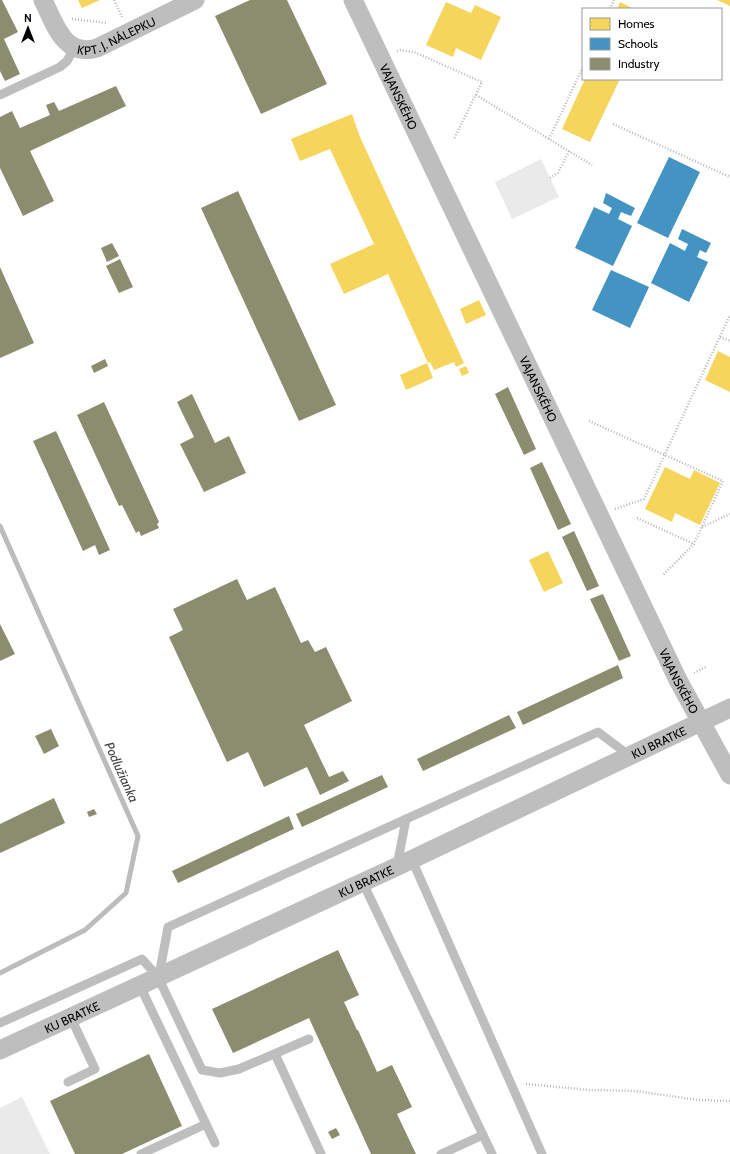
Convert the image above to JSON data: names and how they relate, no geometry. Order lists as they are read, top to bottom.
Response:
{
  "streets": {
    "street": ["KPT. J. NÁLEPKU", "VAJANSKÉHO", "KU BRATKE"]
  },
  "crossings": [
    ["VAJANSKÉHO", "KU BRATKE"]
  ],
  "water": ["Podlužianka"],
  "legend": ["Homes", "Schools", "Industry"],
  "north": "top"
}
